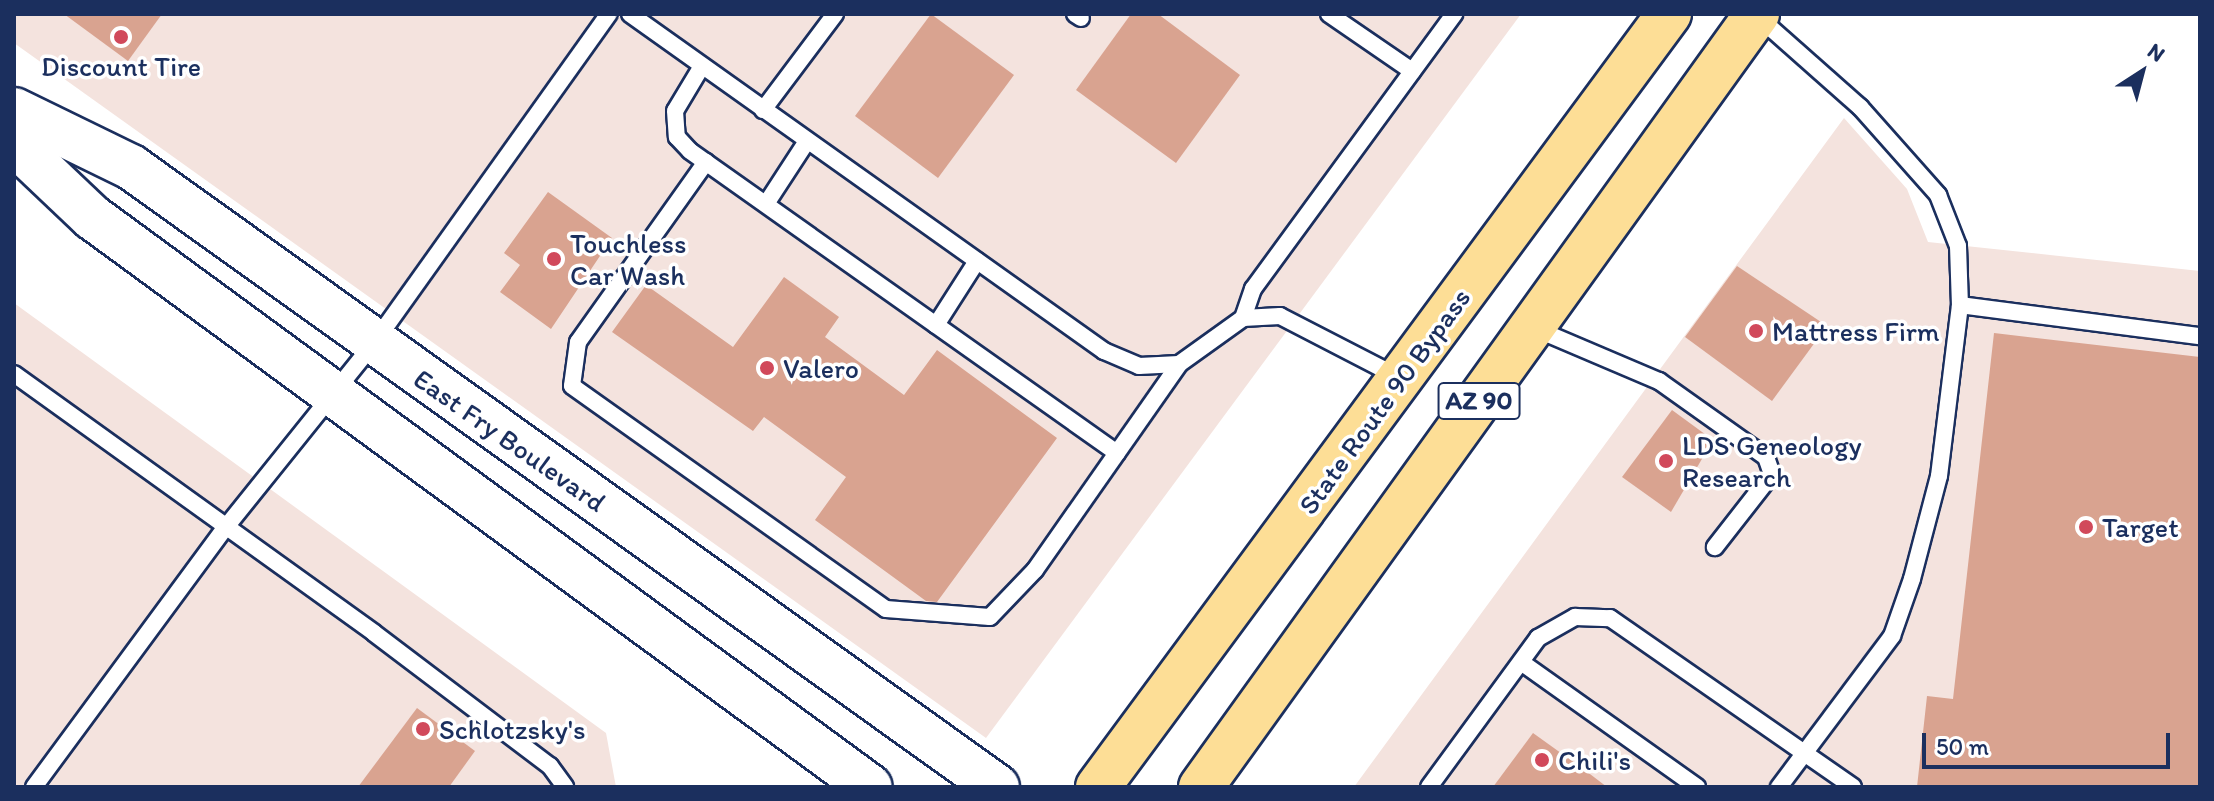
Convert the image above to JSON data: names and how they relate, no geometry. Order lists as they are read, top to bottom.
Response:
{
  "streets": {
    "highway": ["State Route 90 Bypass", "AZ 90"],
    "main road": ["East Fry Boulevard"]
  },
  "places": [
    "Discount Tire",
    "Touchless Car Wash",
    "Mattress Firm",
    "Valero",
    "LDS Geneology Research",
    "Target",
    "Schlotzsky's",
    "Chili's"
  ],
  "scale_bar": "50 m",
  "north": "top right"
}
